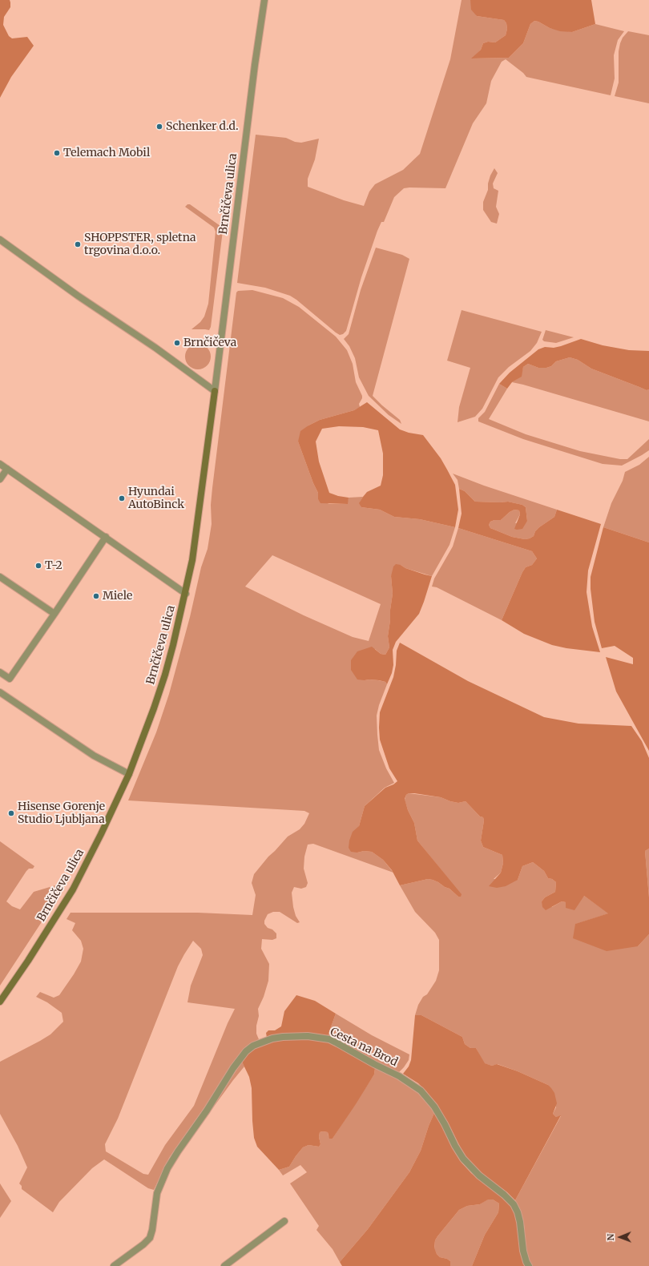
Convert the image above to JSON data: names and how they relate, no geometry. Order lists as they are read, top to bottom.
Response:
{
  "streets": {
    "street": ["Brnčičeva ulica", "Cesta na Brod"]
  },
  "places": [
    "Schenker d.d.",
    "Telemach Mobil",
    "SHOPPSTER, spletna trgovina d.o.o.",
    "Brnčičeva",
    "Hyundai AutoBinck",
    "T-2",
    "Miele",
    "Hisense Gorenje Studio Ljubljana"
  ],
  "north": "left"
}
